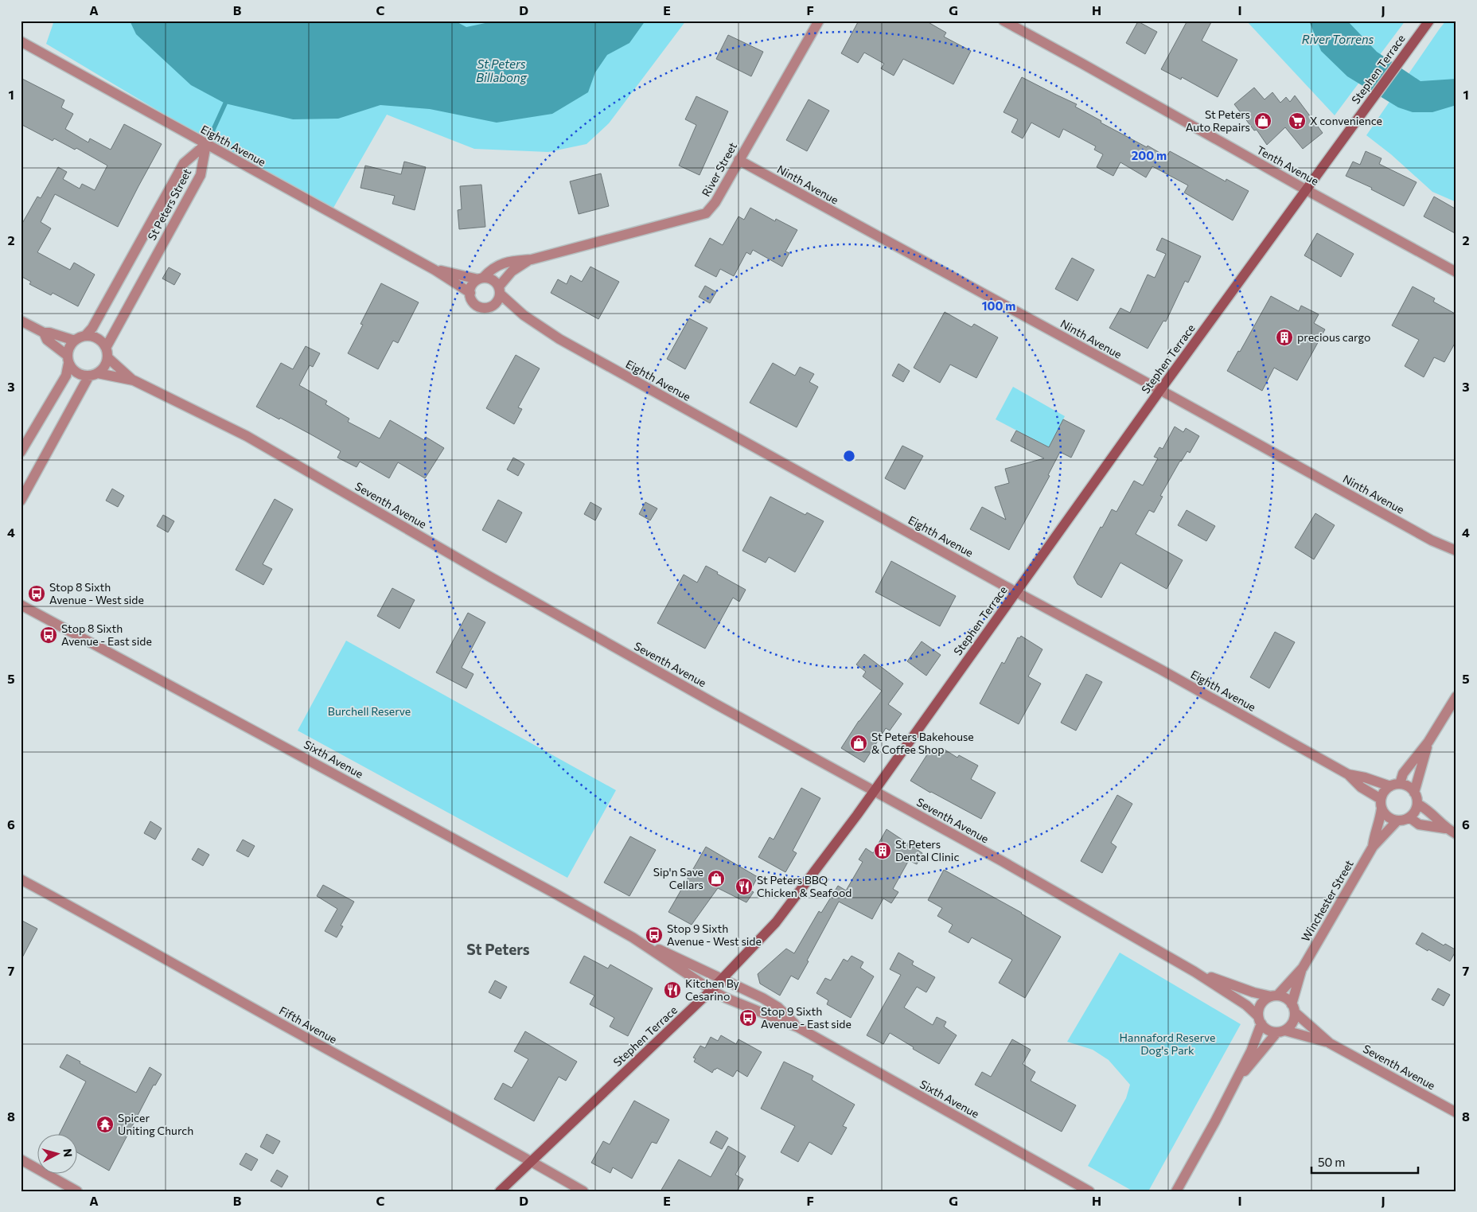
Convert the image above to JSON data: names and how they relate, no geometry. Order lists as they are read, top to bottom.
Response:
{
  "streets": {
    "main road": ["Stephen Terrace"],
    "street": [
      "Eighth Avenue",
      "Tenth Avenue",
      "River Street",
      "Ninth Avenue",
      "St Peters Street",
      "Seventh Avenue",
      "Sixth Avenue",
      "Winchester Street",
      "Fifth Avenue"
    ]
  },
  "crossings": [
    ["Stephen Terrace", "Eighth Avenue"],
    ["Stephen Terrace", "Tenth Avenue"],
    ["Stephen Terrace", "Ninth Avenue"],
    ["Stephen Terrace", "Seventh Avenue"],
    ["Stephen Terrace", "Sixth Avenue"],
    ["Stephen Terrace", "Fifth Avenue"],
    ["Eighth Avenue", "River Street"],
    ["Eighth Avenue", "St Peters Street"],
    ["Eighth Avenue", "Winchester Street"],
    ["River Street", "Ninth Avenue"],
    ["St Peters Street", "Seventh Avenue"],
    ["Seventh Avenue", "Winchester Street"]
  ],
  "districts": ["St Peters"],
  "water": ["River Torrens", "St Peters Billabong"],
  "parks": ["Burchell Reserve", "Hannaford Reserve Dog's Park"],
  "places": {
    "shop": ["St Peters Auto Repairs", "St Peters Bakehouse & Coffee Shop", "Sip'n Save Cellars"],
    "supermarket": ["X convenience"],
    "building": ["precious cargo", "St Peters Dental Clinic"],
    "bus stop": [
      "Stop 8 Sixth Avenue - West side",
      "Stop 8 Sixth Avenue - East side",
      "Stop 9 Sixth Avenue - West side",
      "Stop 9 Sixth Avenue - East side"
    ],
    "restaurant": ["St Peters BBQ Chicken & Seafood", "Kitchen By Cesarino"],
    "temple": ["Spicer Uniting Church"]
  },
  "scale_bar": "50 m",
  "north": "right",
  "grid": {
    "columns": [
      "A",
      "B",
      "C",
      "D",
      "E",
      "F",
      "G",
      "H",
      "I",
      "J"
    ],
    "rows": [
      "1",
      "2",
      "3",
      "4",
      "5",
      "6",
      "7",
      "8"
    ]
  },
  "rings": ["200 m", "100 m"]
}
